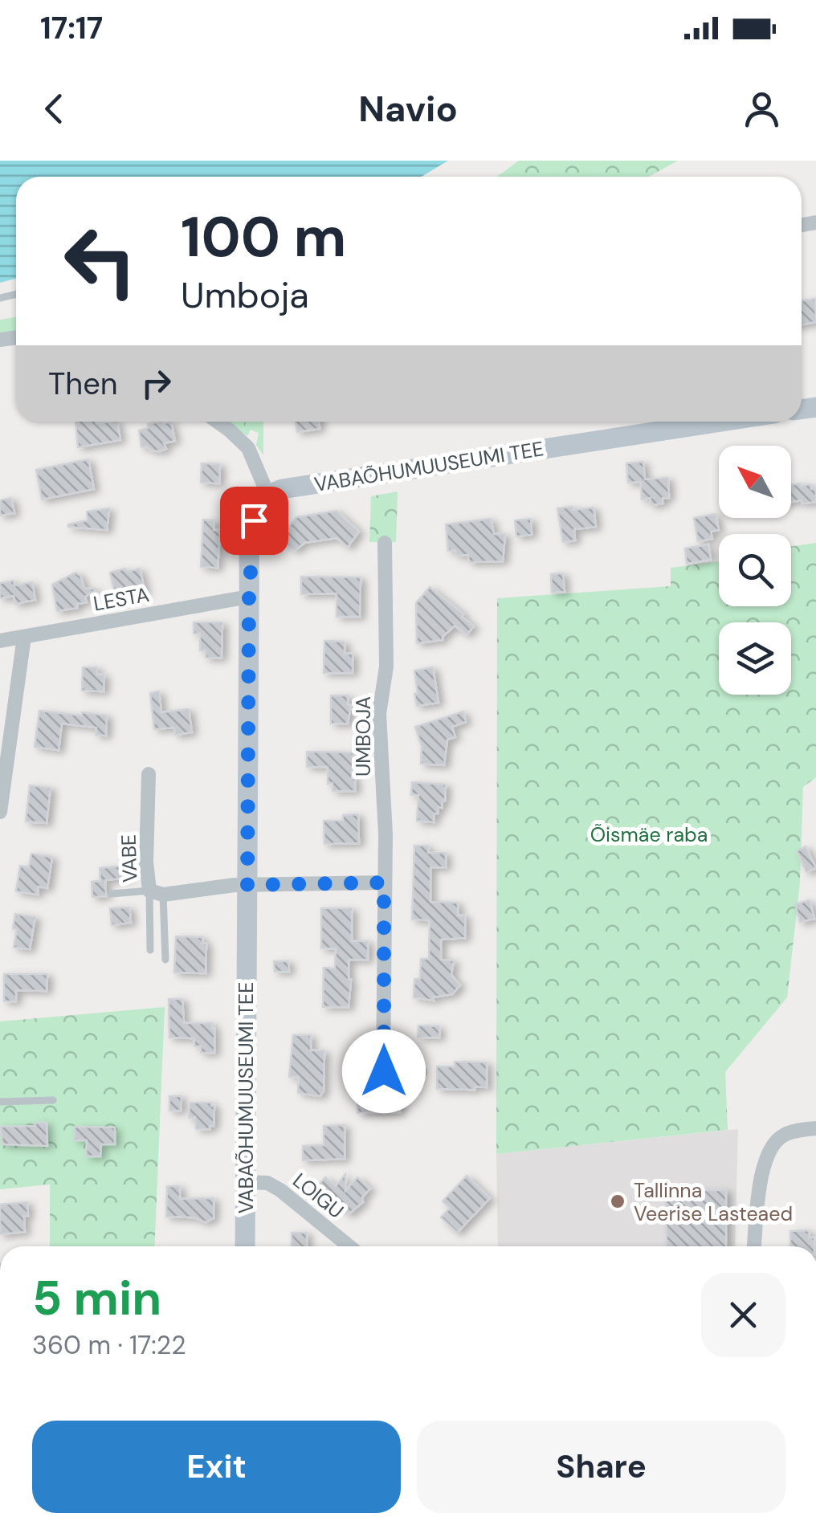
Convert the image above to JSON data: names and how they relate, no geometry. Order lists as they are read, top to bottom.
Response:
{
  "streets": {
    "street": [
      "VABAÕHUMUUSEUMI TEE",
      "LESTA",
      "UMBOJA",
      "VABE",
      "LOIGU"
    ]
  },
  "crossings": [
    ["VABAÕHUMUUSEUMI TEE", "LESTA"],
    ["VABAÕHUMUUSEUMI TEE", "VABE"],
    ["VABAÕHUMUUSEUMI TEE", "LOIGU"]
  ],
  "parks": ["Õismäe raba"],
  "places": ["Tallinna Veerise Lasteaed"],
  "north": "top left",
  "page": {
    "status": "17:17",
    "header": "Navio",
    "turn": ["100 m", "Umboja"],
    "then": "Then",
    "heading": ["5 min", "360 m · 17:22"],
    "buttons": ["Exit", "Share"]
  }
}
